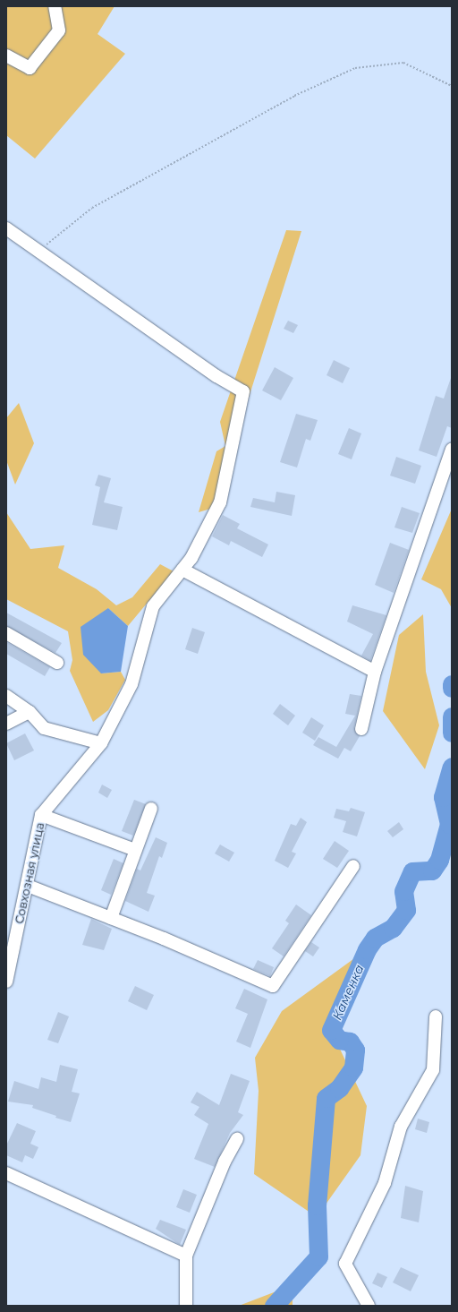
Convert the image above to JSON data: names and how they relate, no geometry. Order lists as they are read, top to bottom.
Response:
{
  "streets": {
    "street": ["Совхозная улица"]
  },
  "water": ["Каменка"]
}
